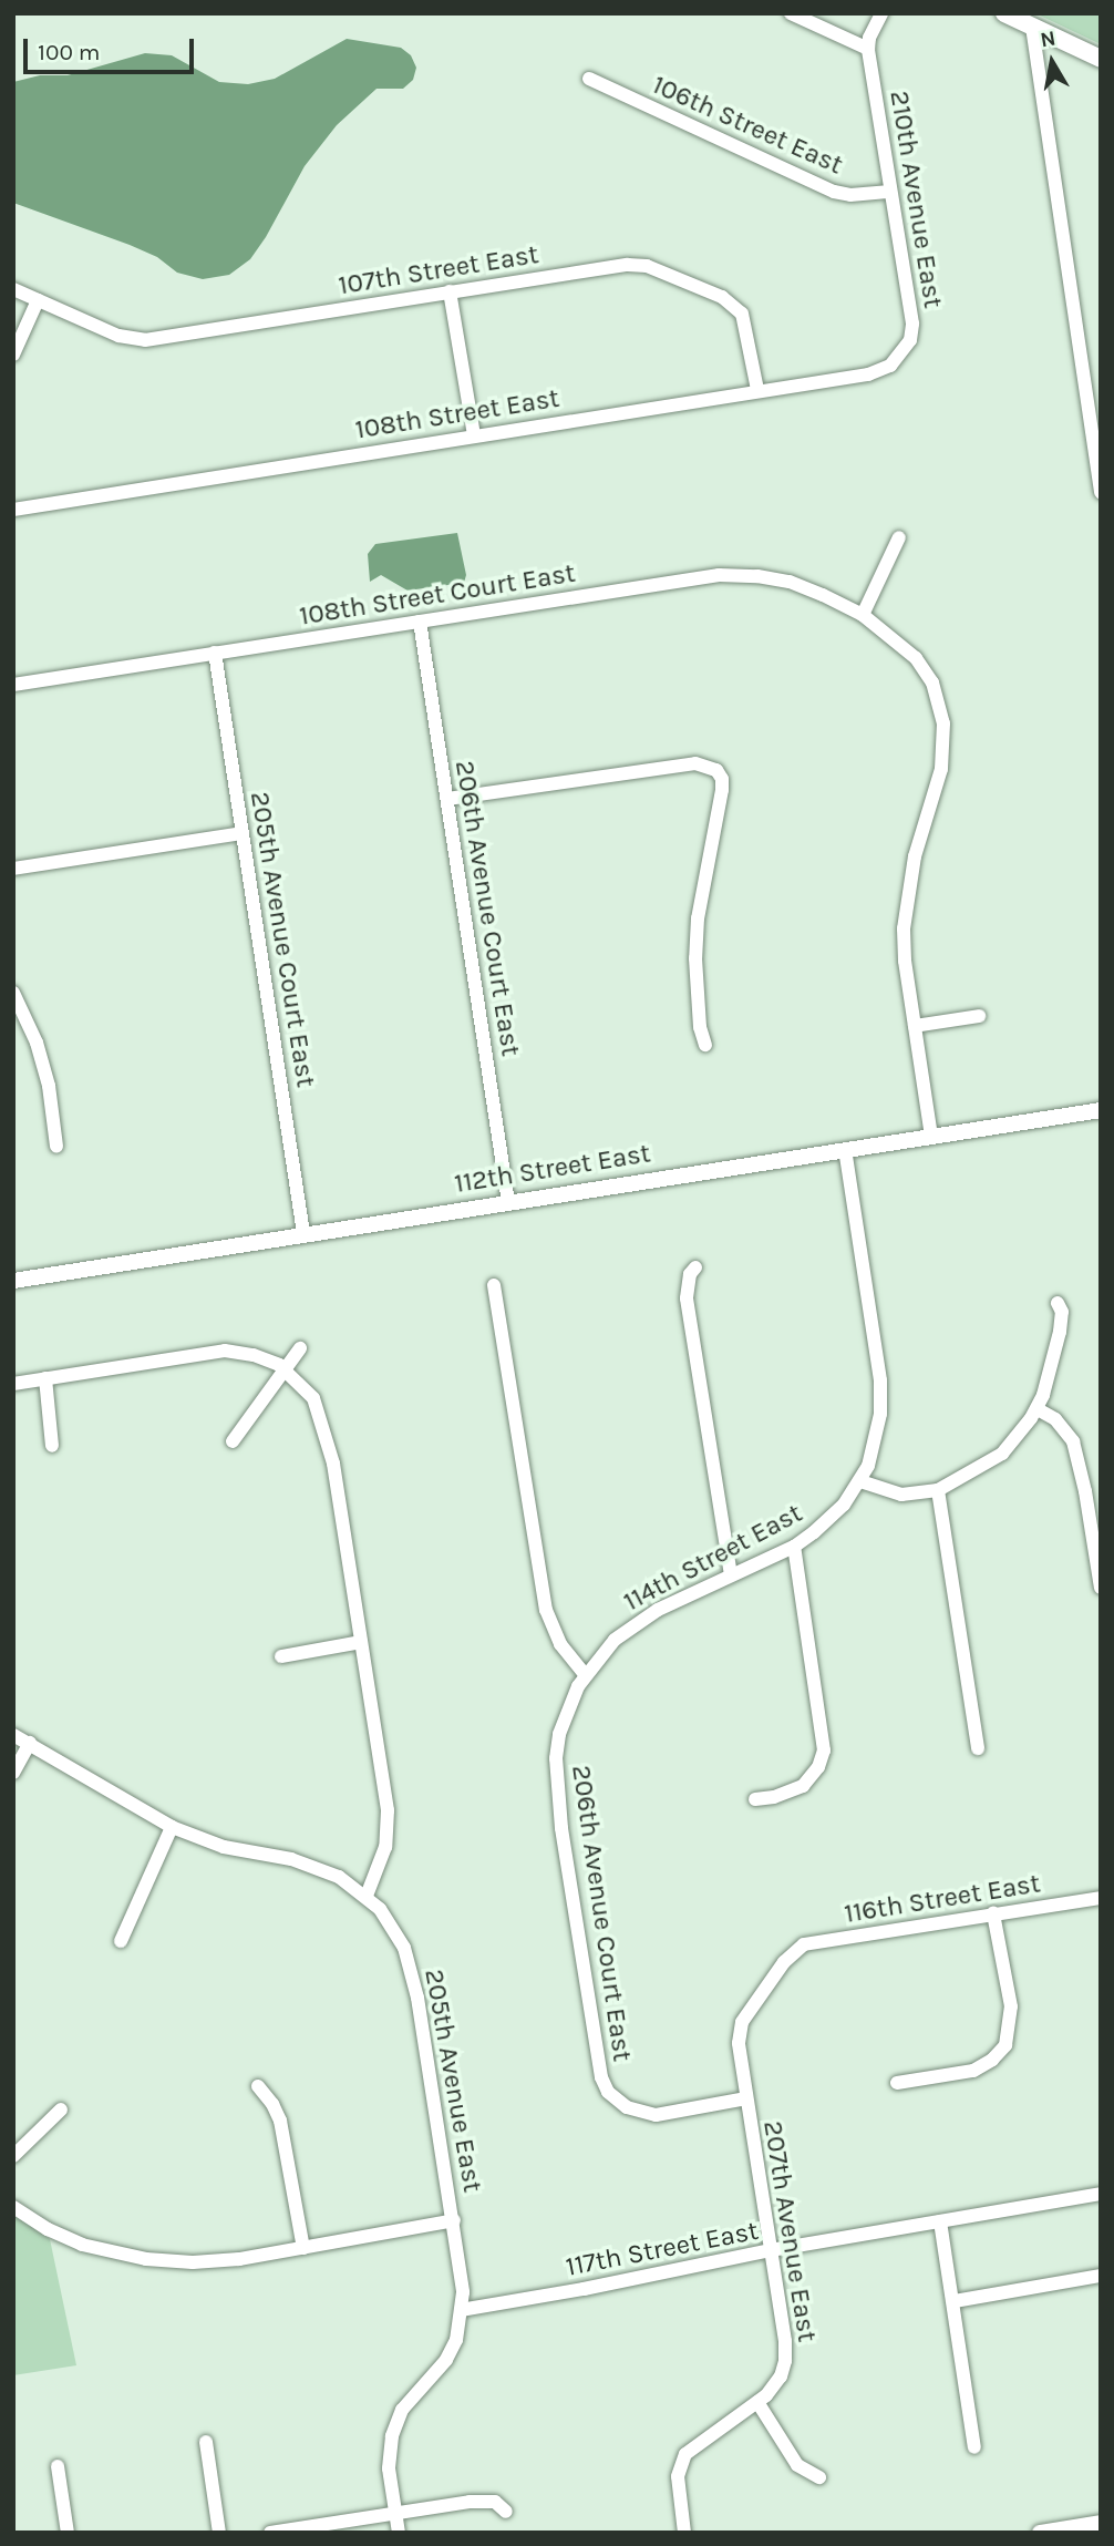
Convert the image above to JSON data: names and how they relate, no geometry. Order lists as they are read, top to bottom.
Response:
{
  "streets": {
    "street": [
      "106th Street East",
      "210th Avenue East",
      "107th Street East",
      "108th Street East",
      "108th Street Court East",
      "206th Avenue Court East",
      "205th Avenue Court East",
      "112th Street East",
      "114th Street East",
      "116th Street East",
      "205th Avenue East",
      "207th Avenue East",
      "117th Street East"
    ]
  },
  "crossings": [
    ["106th Street East", "210th Avenue East"],
    ["210th Avenue East", "108th Street East"],
    ["107th Street East", "108th Street East"],
    ["108th Street Court East", "206th Avenue Court East"],
    ["108th Street Court East", "205th Avenue Court East"],
    ["108th Street Court East", "112th Street East"],
    ["206th Avenue Court East", "112th Street East"],
    ["206th Avenue Court East", "114th Street East"],
    ["206th Avenue Court East", "207th Avenue East"],
    ["205th Avenue Court East", "112th Street East"],
    ["112th Street East", "114th Street East"],
    ["116th Street East", "207th Avenue East"],
    ["205th Avenue East", "117th Street East"],
    ["207th Avenue East", "117th Street East"]
  ],
  "scale_bar": "100 m",
  "north": "top"
}
